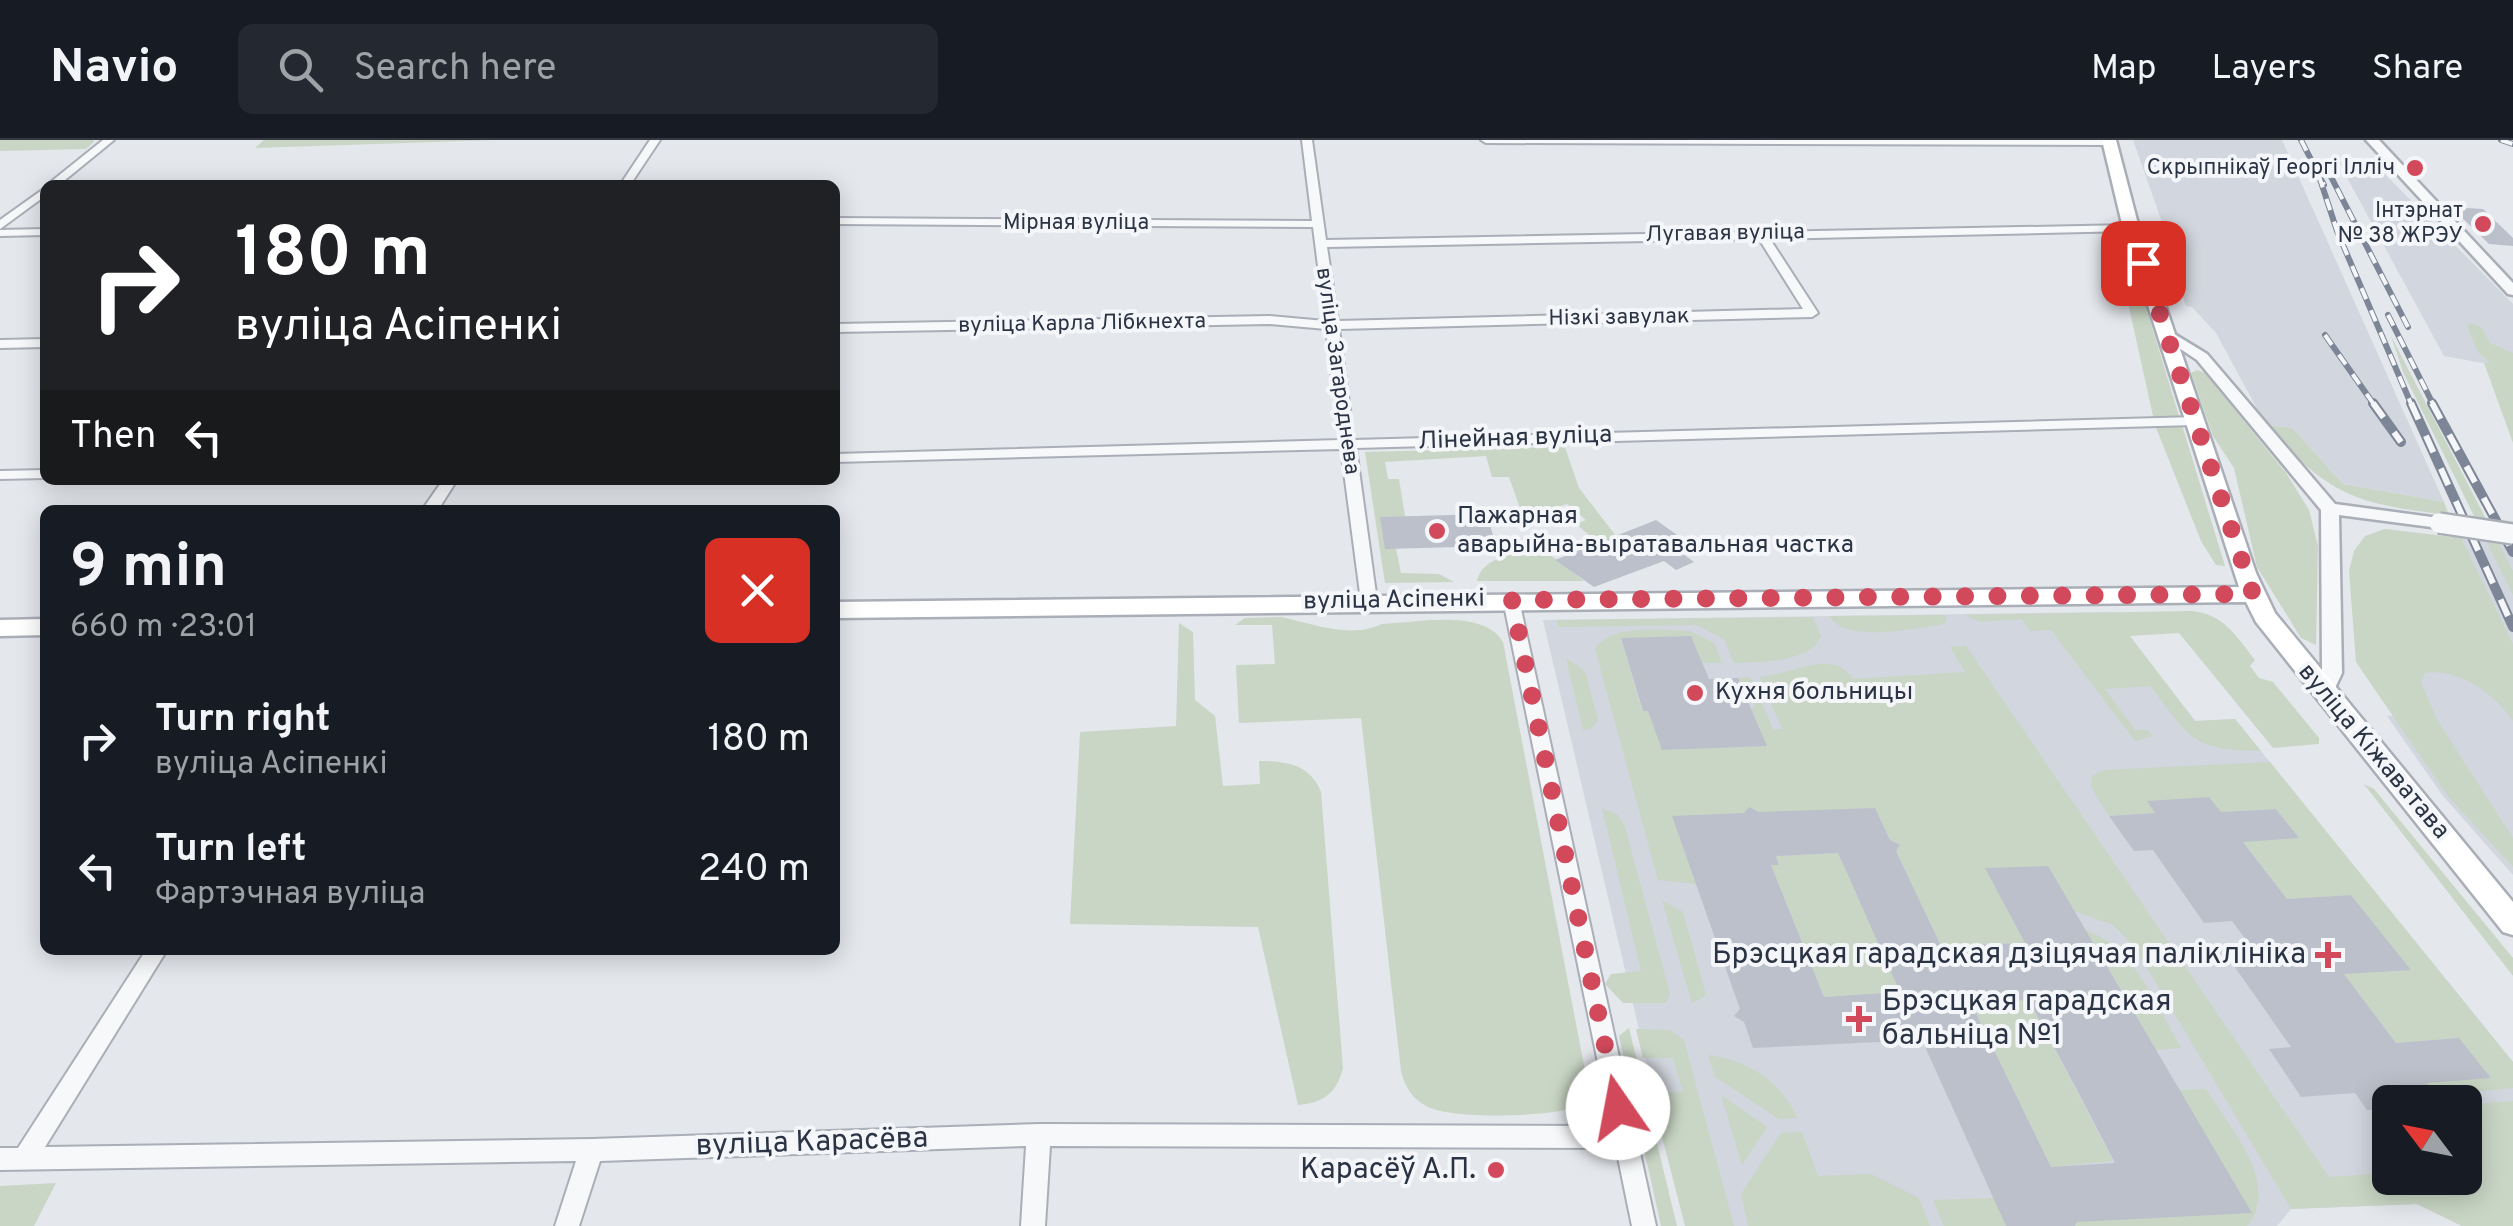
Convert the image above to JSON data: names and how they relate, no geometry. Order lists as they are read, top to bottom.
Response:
{
  "streets": {
    "main road": ["вуліца Асіпенкі", "вуліца Кіжаватава"],
    "street": [
      "Мірная вуліца",
      "Лугавая вуліца",
      "Нізкі завулак",
      "вуліца Карла Лібкнехта",
      "вуліца Загароднева",
      "Лінейная вуліца",
      "вуліца Карасёва"
    ]
  },
  "crossings": [
    ["Мірная вуліца", "вуліца Загароднева"],
    ["Лугавая вуліца", "Нізкі завулак"],
    ["Лугавая вуліца", "вуліца Загароднева"],
    ["Лугавая вуліца", "вуліца Кіжаватава"],
    ["Нізкі завулак", "вуліца Карла Лібкнехта"],
    ["Нізкі завулак", "вуліца Загароднева"],
    ["вуліца Карла Лібкнехта", "вуліца Загароднева"],
    ["вуліца Загароднева", "Лінейная вуліца"],
    ["вуліца Загароднева", "вуліца Асіпенкі"],
    ["Лінейная вуліца", "вуліца Кіжаватава"],
    ["вуліца Асіпенкі", "вуліца Кіжаватава"]
  ],
  "places": {
    "other": [
      "Скрыпнікаў Георгі Ілліч",
      "Інтэрнат № 38 ЖРЭУ",
      "Пажарная аварыйна-выратавальная частка",
      "Кухня больницы",
      "Карасёў А.П."
    ],
    "health": ["Брэсцкая гарадская дзіцячая паліклініка", "Брэсцкая гарадская бальніца №1"]
  },
  "north": "top left",
  "page": {
    "header": "Navio",
    "search": "Search here",
    "nav": ["Map", "Layers", "Share"],
    "turn": ["180 m", "вуліца Асіпенкі"],
    "then": "Then",
    "heading": ["9 min", "660 m · 23:01"],
    "list": [
      {
        "name": "Turn right",
        "note": "вуліца Асіпенкі",
        "value": "180 m"
      },
      {
        "name": "Turn left",
        "note": "Фартэчная вуліца",
        "value": "240 m"
      }
    ]
  }
}
